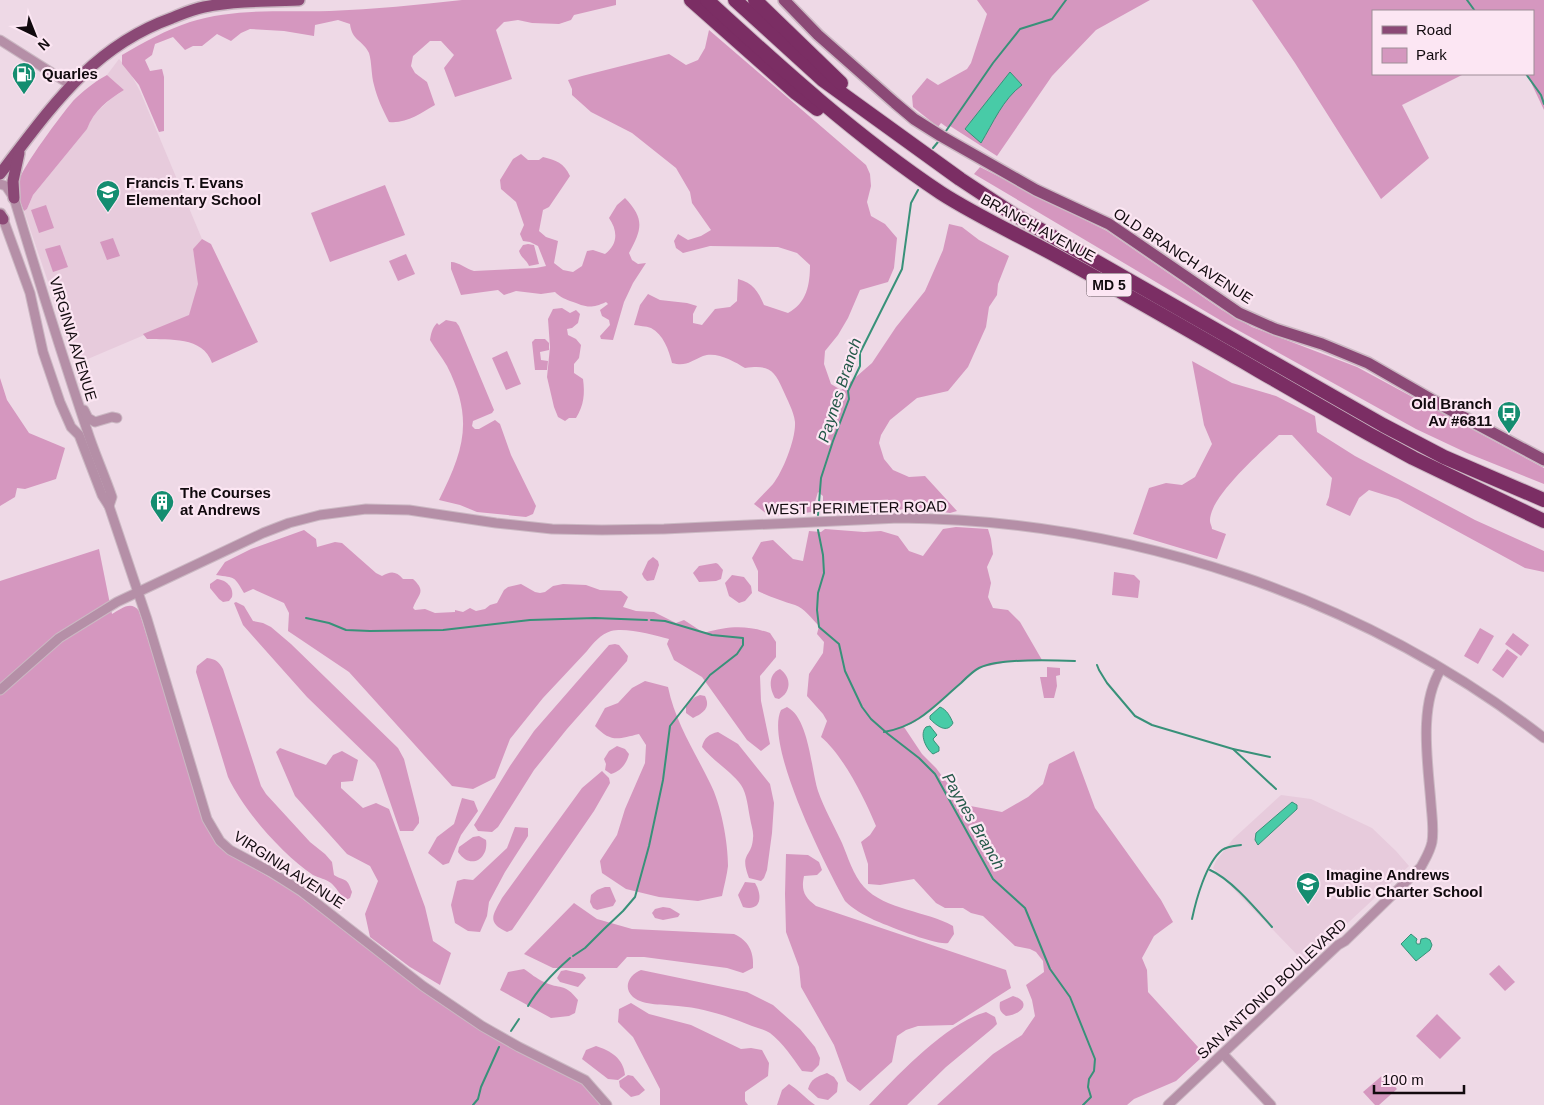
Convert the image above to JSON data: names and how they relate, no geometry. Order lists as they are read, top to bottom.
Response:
{
  "streets": {
    "highway": ["BRANCH AVENUE", "MD 5"],
    "main road": ["OLD BRANCH AVENUE"],
    "street": ["VIRGINIA AVENUE", "WEST PERIMETER ROAD", "SAN ANTONIO BOULEVARD"]
  },
  "crossings": [
    ["VIRGINIA AVENUE", "WEST PERIMETER ROAD"],
    ["WEST PERIMETER ROAD", "SAN ANTONIO BOULEVARD"]
  ],
  "water": ["Paynes Branch"],
  "places": {
    "fuel station": ["Quarles"],
    "school or university": ["Francis T. Evans Elementary School", "Imagine Andrews Public Charter School"],
    "bus stop": ["Old Branch Av #6811"],
    "building": ["The Courses at Andrews"]
  },
  "legend": ["Road", "Park"],
  "scale_bar": "100 m",
  "north": "bottom right"
}
